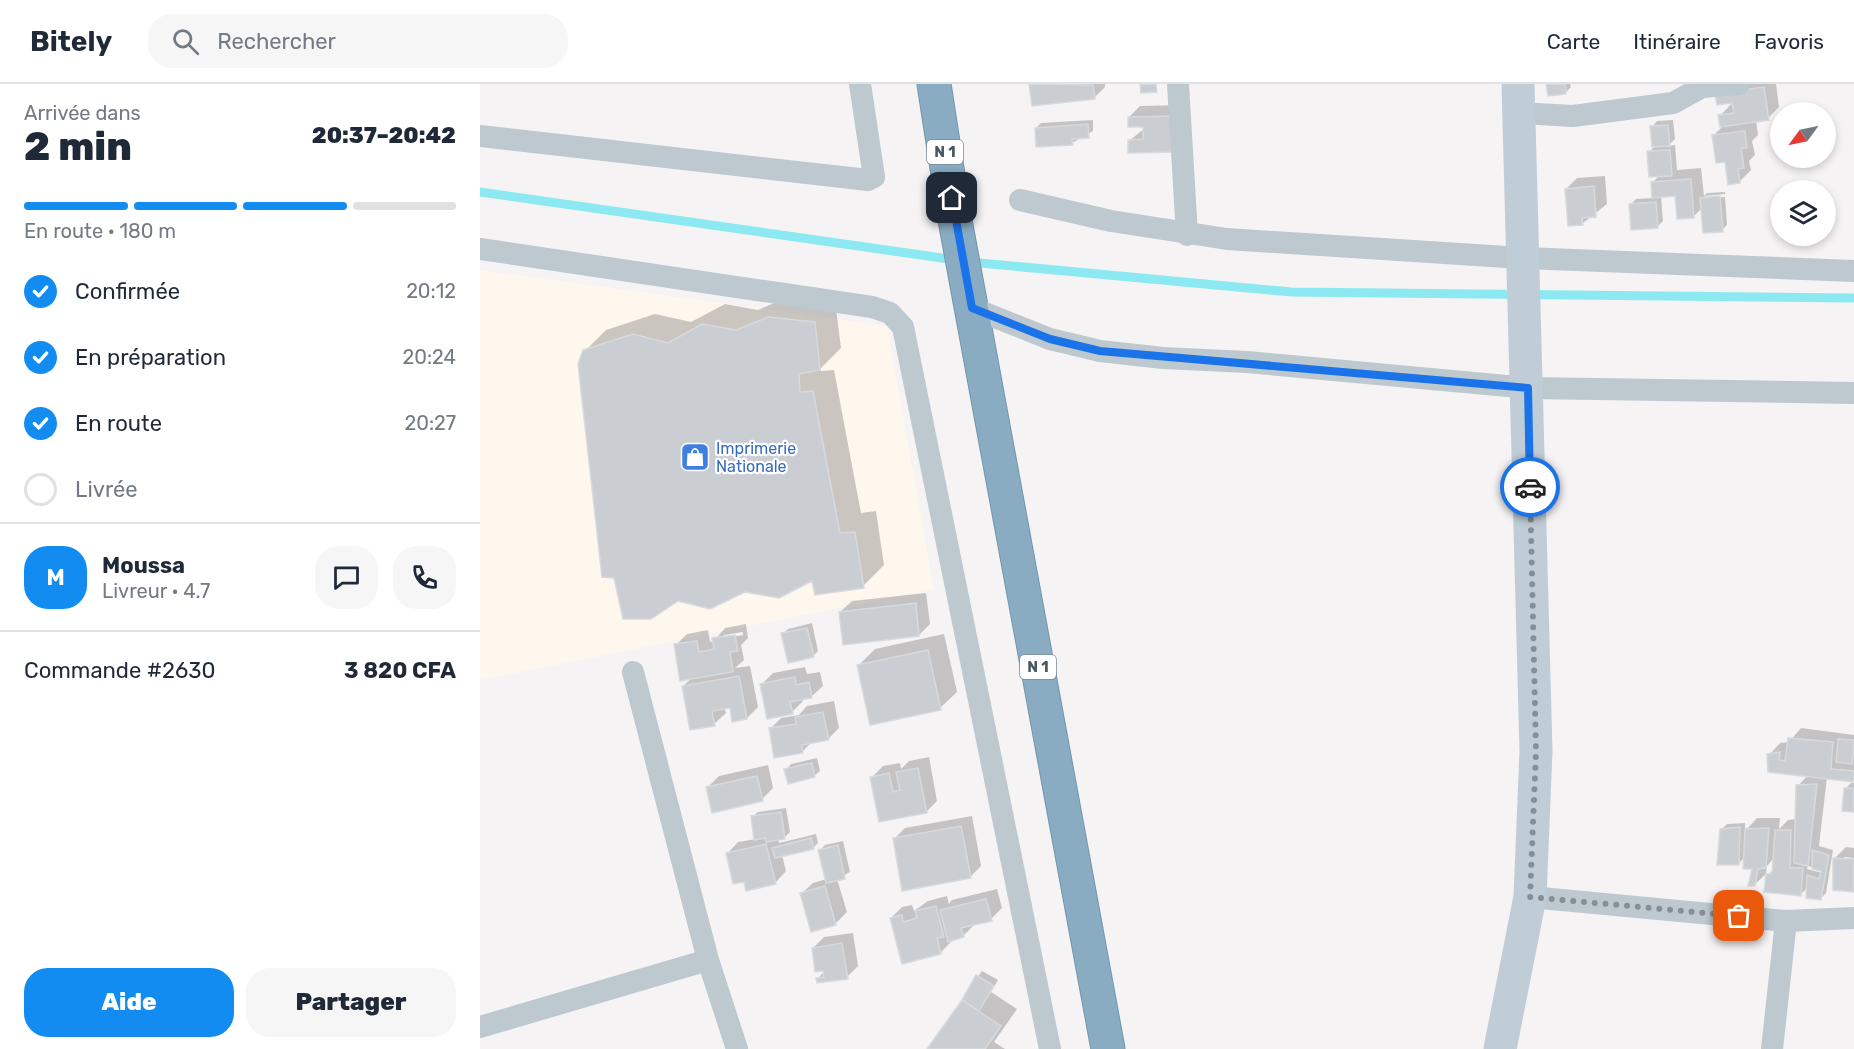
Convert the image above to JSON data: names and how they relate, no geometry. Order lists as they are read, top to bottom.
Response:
{
  "streets": {
    "highway": ["N 1"]
  },
  "places": {
    "shop": ["Imprimerie Nationale"]
  },
  "north": "bottom left",
  "page": {
    "header": "Bitely",
    "search": "Rechercher",
    "nav": ["Carte", "Itinéraire", "Favoris"],
    "heading": ["2 min", "Arrivée dans", "20:37–20:42"],
    "panel": [
      "Moussa",
      "Livreur · 4.7",
      "Commande #2630",
      "3 820 CFA"
    ],
    "bar": "En route · 180 m",
    "list": [
      ["Confirmée", "20:12"],
      ["En préparation", "20:24"],
      ["En route", "20:27"],
      "Livrée"
    ],
    "round": "M",
    "buttons": ["Aide", "Partager"]
  }
}
